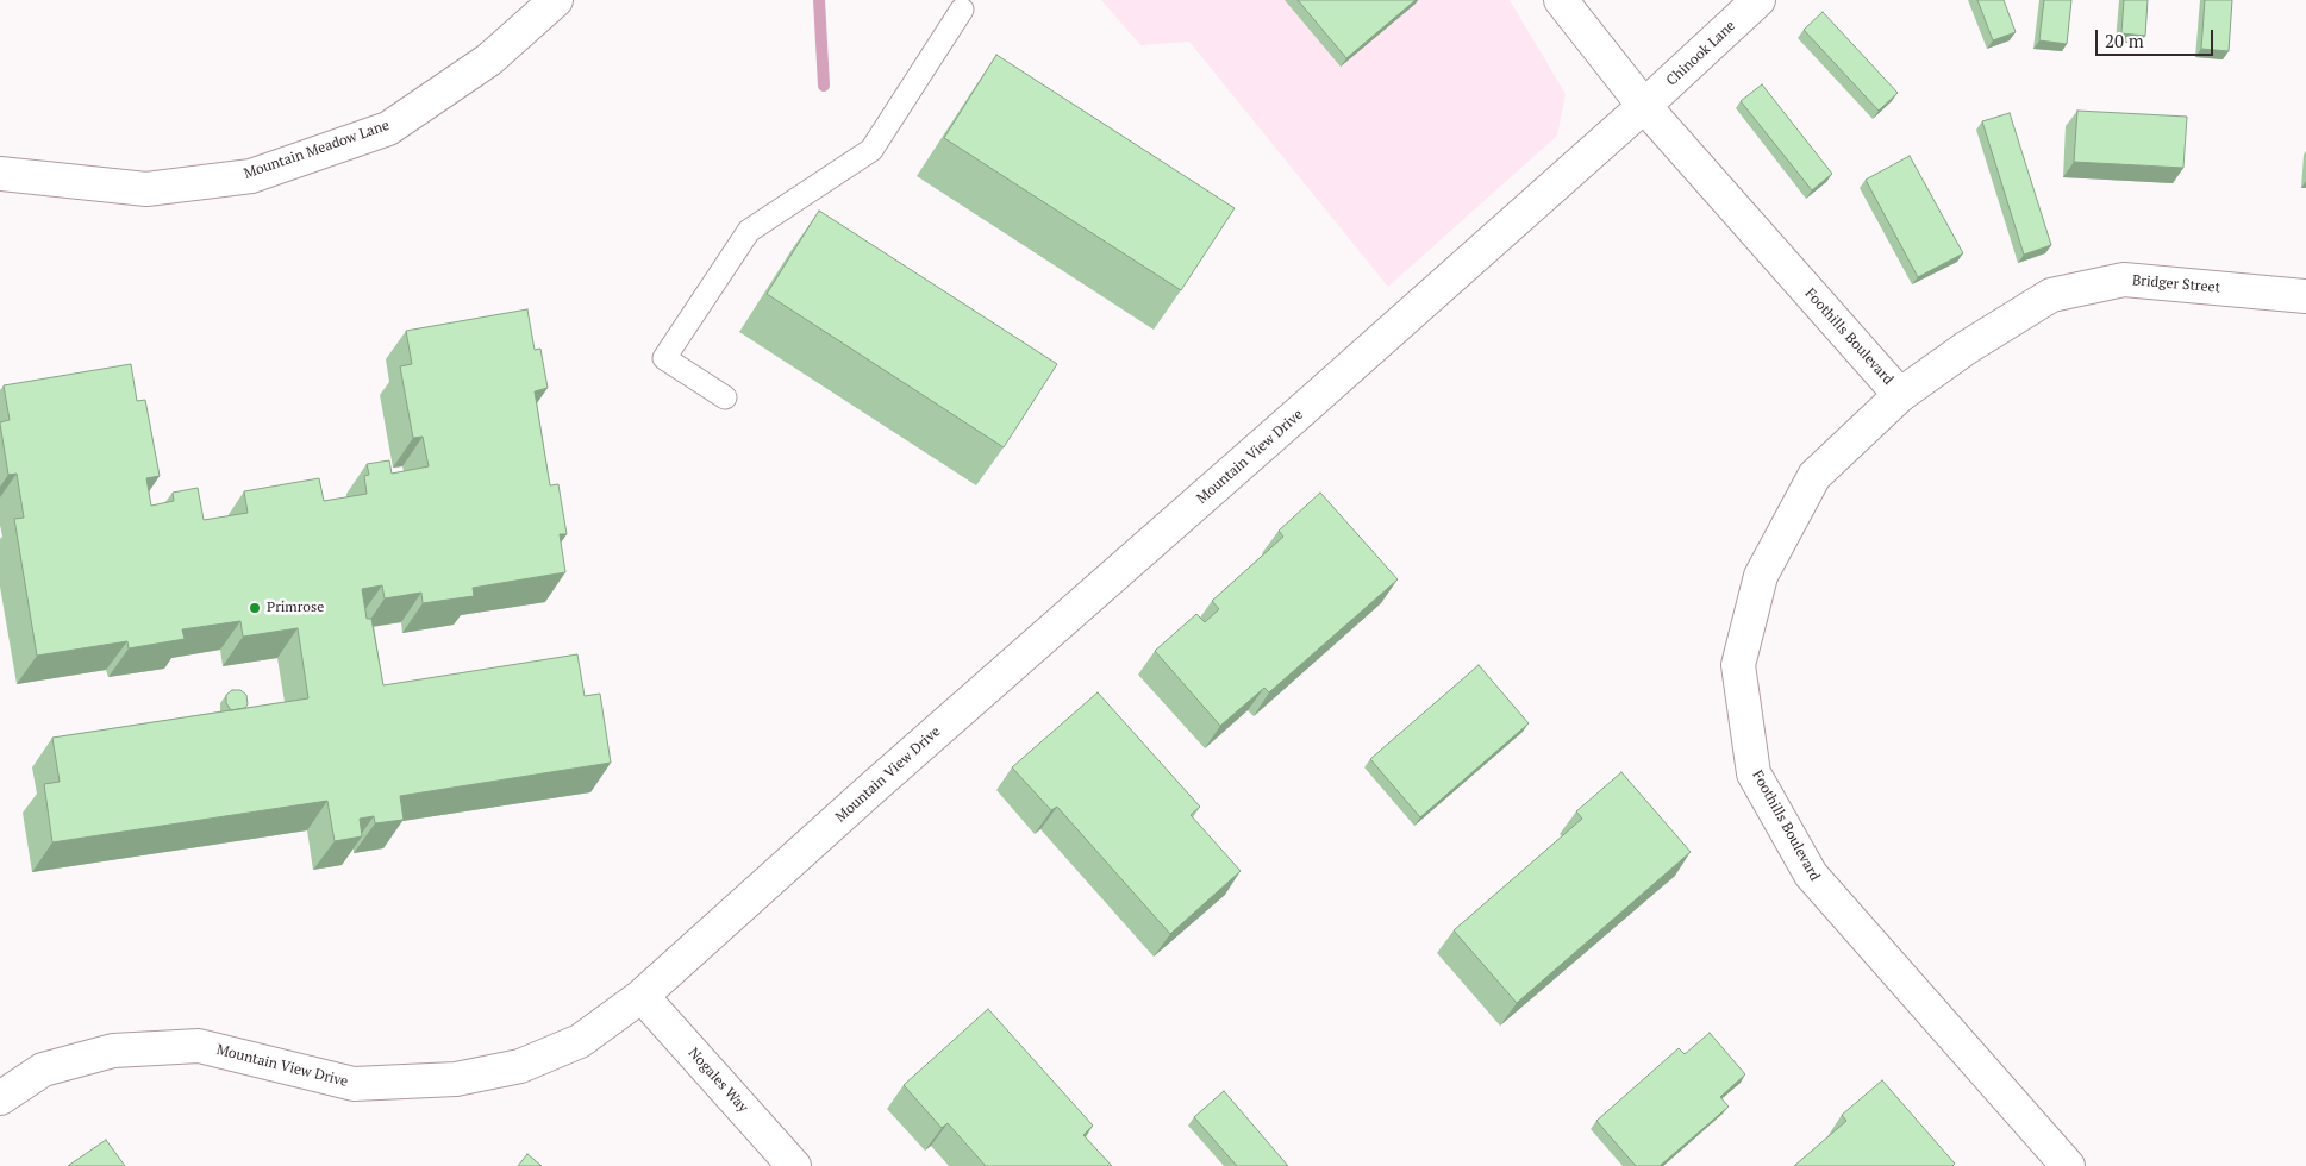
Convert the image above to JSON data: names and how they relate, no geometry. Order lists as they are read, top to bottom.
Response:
{
  "streets": {
    "street": [
      "Chinook Lane",
      "Mountain Meadow Lane",
      "Bridger Street",
      "Foothills Boulevard",
      "Mountain View Drive",
      "Nogales Way"
    ]
  },
  "crossings": [
    ["Chinook Lane", "Foothills Boulevard"],
    ["Chinook Lane", "Mountain View Drive"],
    ["Bridger Street", "Foothills Boulevard"],
    ["Foothills Boulevard", "Mountain View Drive"],
    ["Mountain View Drive", "Nogales Way"]
  ],
  "places": ["Primrose"],
  "scale_bar": "20 m"
}
